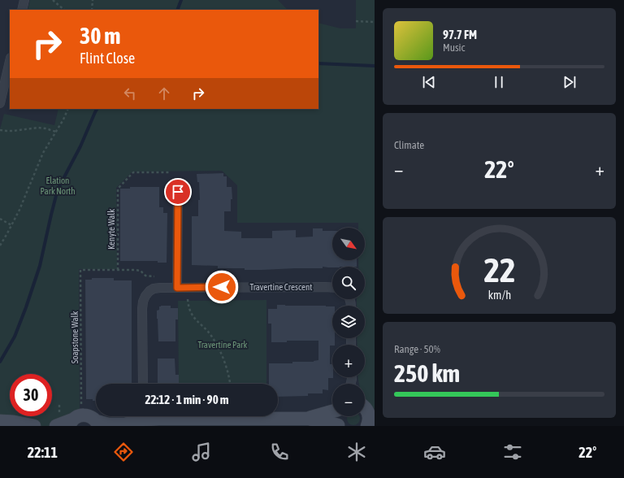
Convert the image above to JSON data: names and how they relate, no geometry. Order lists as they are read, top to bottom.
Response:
{
  "streets": {
    "street": ["Travertine Crescent"],
    "path": ["Kenyte Walk", "Soapstone Walk"]
  },
  "crossings": [
    ["Kenyte Walk", "Soapstone Walk"]
  ],
  "parks": ["Elation Park North", "Travertine Park"],
  "north": "bottom right",
  "page": {
    "turn": ["30 m", "Flint Close"],
    "song": ["97.7 FM", "Music"],
    "tile": [
      "Climate",
      ["Range · 50%", "250 km"]
    ],
    "heat": ["−", "22°", "+"],
    "map_buttons": ["+", "−"],
    "limit": "30",
    "trip": "22:12 · 1 min · 90 m",
    "tabs": ["22:11", "22°"],
    "gauge": ["22", "km/h"]
  }
}
